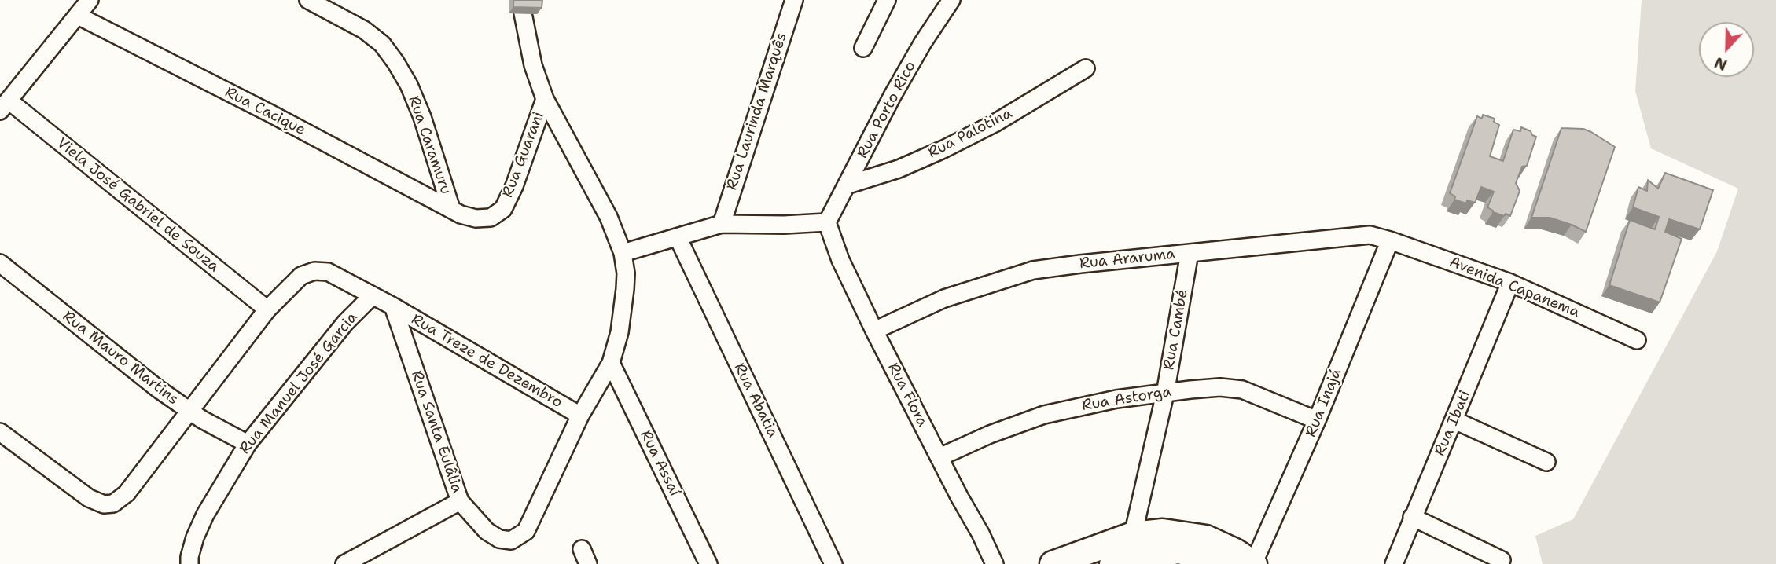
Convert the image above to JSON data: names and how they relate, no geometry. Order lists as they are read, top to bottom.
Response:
{
  "streets": {
    "street": [
      "Rua Porto Rico",
      "Rua Cacique",
      "Rua Laurinda Marquês",
      "Rua Palotina",
      "Rua Caramuru",
      "Rua Guarani",
      "Viela José Gabriel de Souza",
      "Rua Araruma",
      "Avenida Capanema",
      "Rua Cambé",
      "Rua Mauro Martins",
      "Rua Treze de Dezembro",
      "Rua Manuel José Garcia",
      "Rua Flora",
      "Rua Astorga",
      "Rua Abatia",
      "Rua Inajá",
      "Rua Ibati",
      "Rua Santa Eulâlia",
      "Rua Assaí"
    ]
  },
  "crossings": [
    ["Rua Porto Rico", "Rua Palotina"],
    ["Rua Porto Rico", "Rua Flora"],
    ["Rua Cacique", "Rua Caramuru"],
    ["Rua Cacique", "Rua Guarani"],
    ["Rua Caramuru", "Rua Guarani"],
    ["Rua Guarani", "Rua Santa Eulâlia"],
    ["Rua Araruma", "Avenida Capanema"],
    ["Rua Araruma", "Rua Cambé"],
    ["Rua Araruma", "Rua Flora"],
    ["Rua Araruma", "Rua Inajá"],
    ["Avenida Capanema", "Rua Inajá"],
    ["Avenida Capanema", "Rua Ibati"],
    ["Rua Cambé", "Rua Astorga"],
    ["Rua Mauro Martins", "Rua Manuel José Garcia"],
    ["Rua Treze de Dezembro", "Rua Santa Eulâlia"],
    ["Rua Flora", "Rua Astorga"],
    ["Rua Astorga", "Rua Inajá"],
    ["Rua Santa Eulâlia", "Rua Assaí"]
  ],
  "north": "bottom"
}
